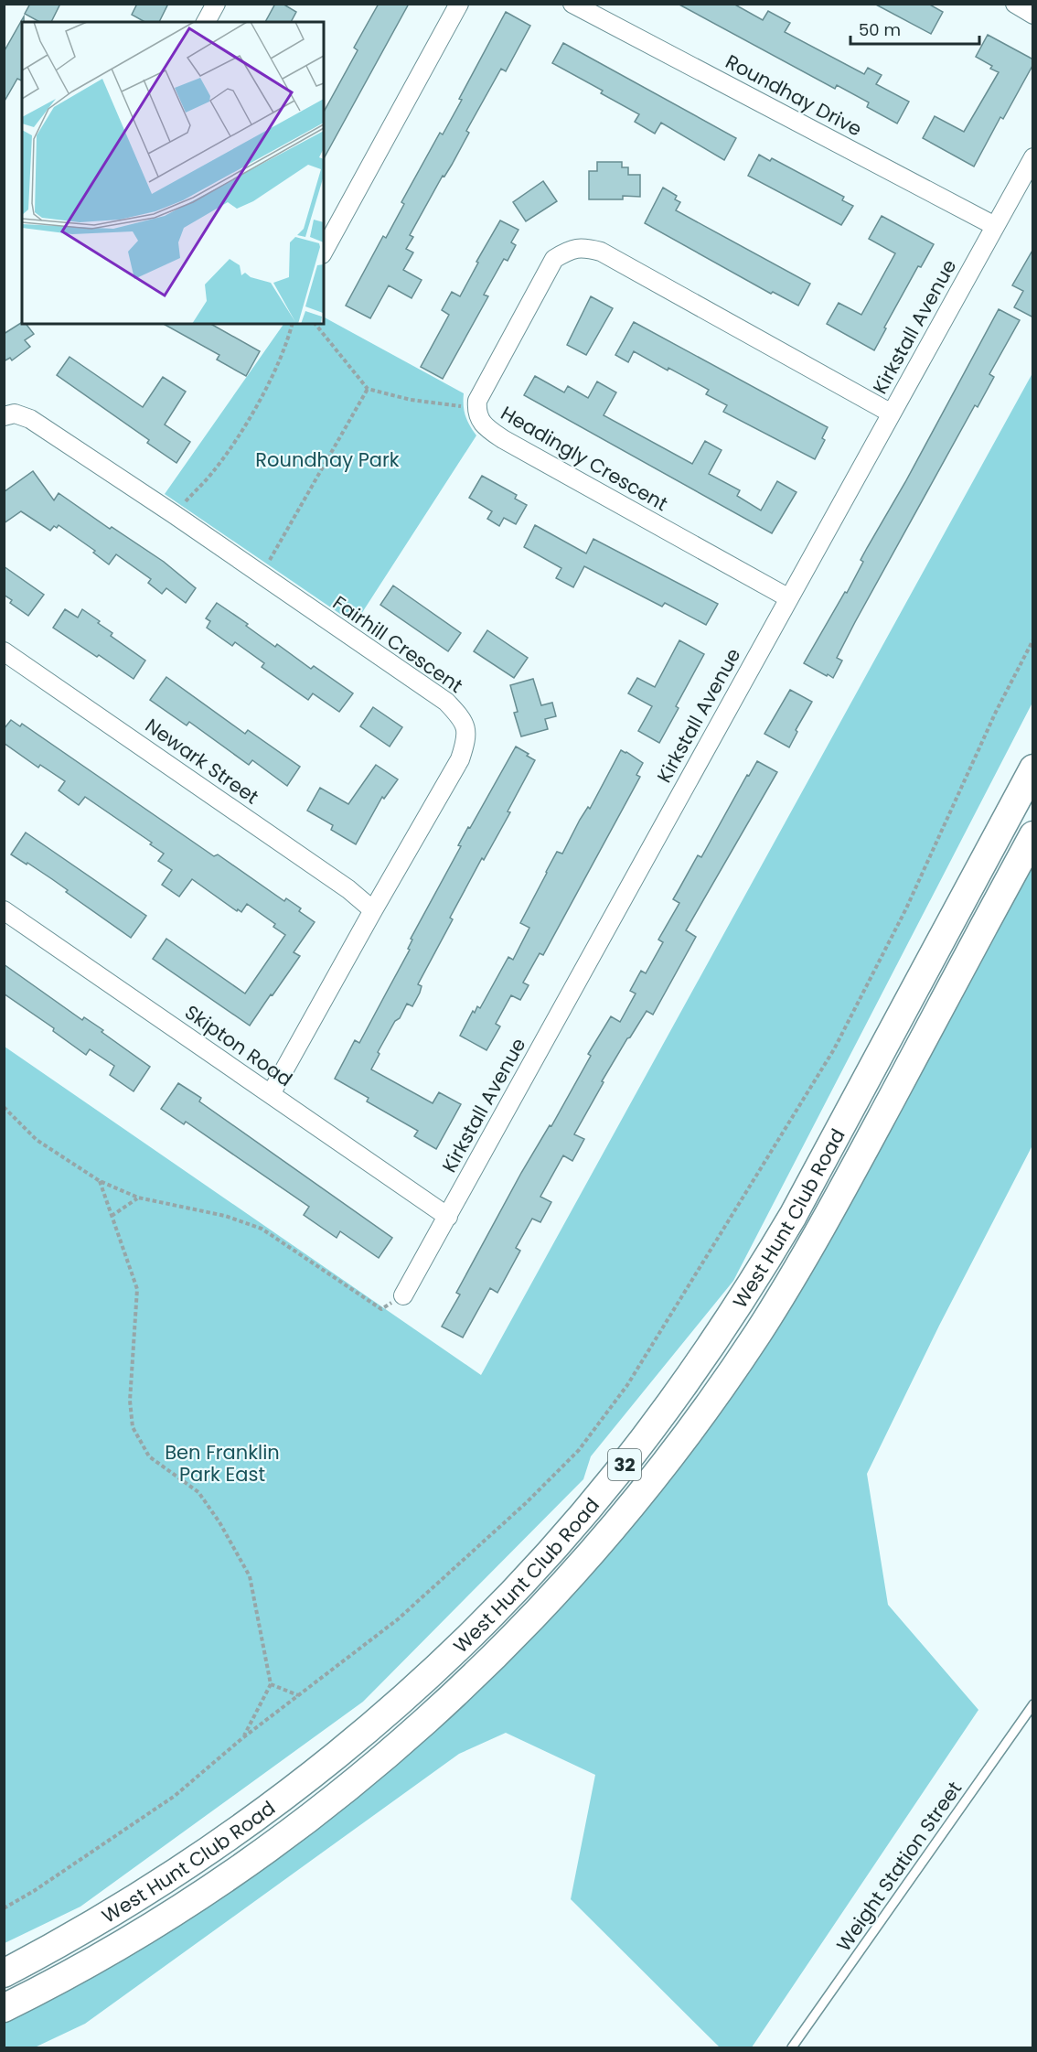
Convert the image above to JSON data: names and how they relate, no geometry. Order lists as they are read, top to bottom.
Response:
{
  "streets": {
    "main road": ["West Hunt Club Road", "32"],
    "street": [
      "Roundhay Drive",
      "Kirkstall Avenue",
      "Headingly Crescent",
      "Fairhill Crescent",
      "Newark Street",
      "Skipton Road"
    ],
    "lane": ["Weight Station Street"]
  },
  "crossings": [
    ["Roundhay Drive", "Kirkstall Avenue"],
    ["Kirkstall Avenue", "Headingly Crescent"],
    ["Kirkstall Avenue", "Skipton Road"],
    ["Fairhill Crescent", "Newark Street"],
    ["Fairhill Crescent", "Skipton Road"]
  ],
  "parks": ["Roundhay Park", "Ben Franklin Park East"],
  "scale_bar": "50 m"
}
